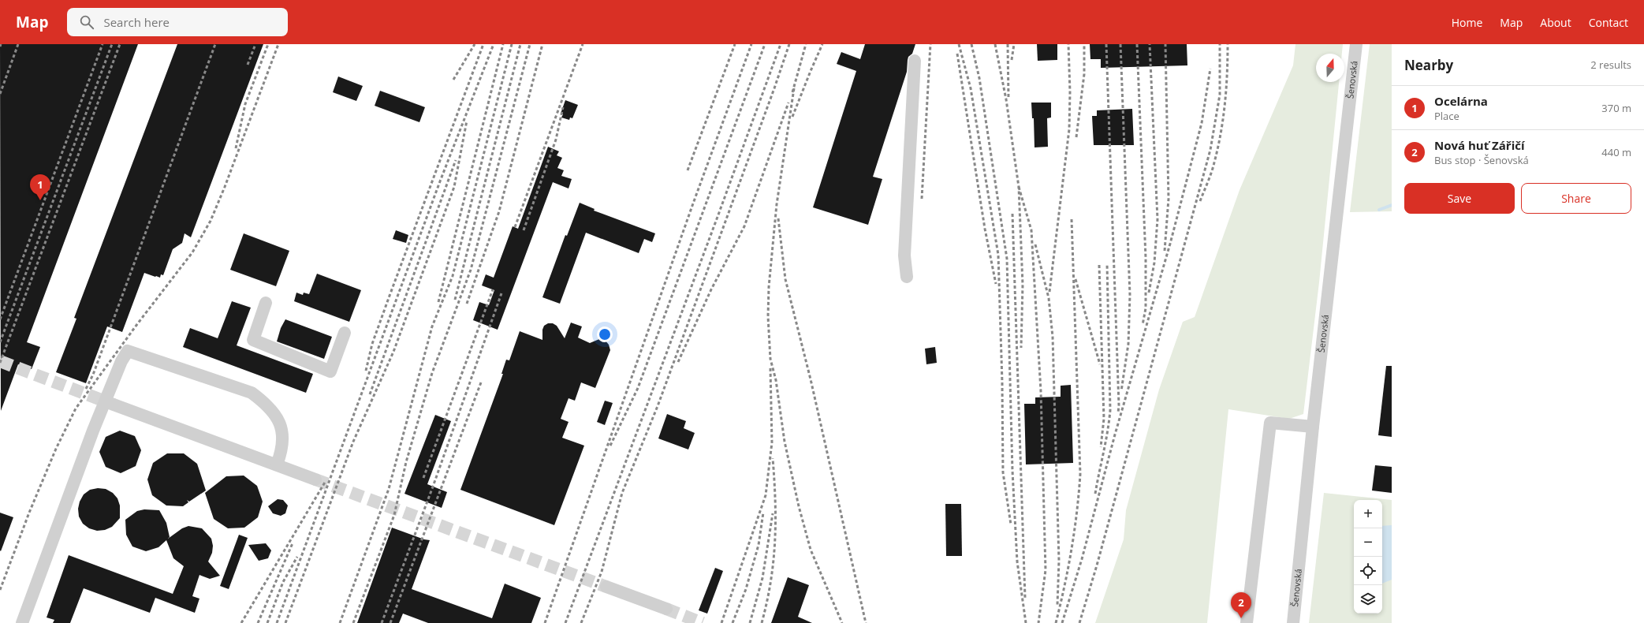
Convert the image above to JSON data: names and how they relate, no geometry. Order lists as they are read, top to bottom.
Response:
{
  "streets": {
    "street": ["Šenovská"]
  },
  "north": "top",
  "page": {
    "header": "Map",
    "search": "Search here",
    "nav": [
      "Home",
      "Map",
      "About",
      "Contact"
    ],
    "heading": ["Nearby", "2 results"],
    "list": [
      {
        "mark": "1",
        "name": "Ocelárna",
        "note": "Place",
        "value": "370 m"
      },
      {
        "mark": "2",
        "name": "Nová huť Zářičí",
        "note": "Bus stop · Šenovská",
        "value": "440 m"
      }
    ],
    "buttons": ["Save", "Share"],
    "pins": ["1", "2"],
    "map_buttons": ["+", "−"]
  }
}
